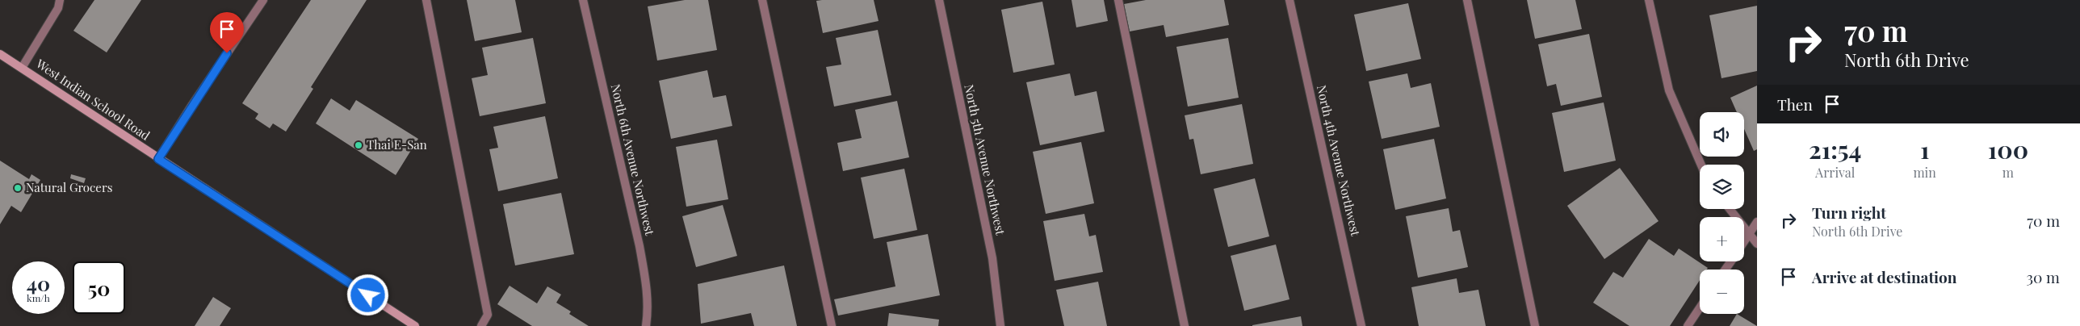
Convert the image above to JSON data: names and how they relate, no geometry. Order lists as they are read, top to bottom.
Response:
{
  "streets": {
    "main road": ["West Indian School Road"],
    "street": ["North 6th Avenue Northwest", "North 5th Avenue Northwest", "North 4th Avenue Northwest"]
  },
  "places": ["Thai E-San", "Natural Grocers"],
  "page": {
    "turn": ["70 m", "North 6th Drive"],
    "then": "Then",
    "map_buttons": ["+", "−"],
    "eta": [
      "21:54",
      "Arrival",
      "1",
      "min",
      "100",
      "m"
    ],
    "list": [
      {
        "name": "Turn right",
        "note": "North 6th Drive",
        "value": "70 m"
      },
      {
        "name": "Arrive at destination",
        "value": "30 m"
      }
    ],
    "speed": "40 km/h",
    "limit": "50"
  }
}
